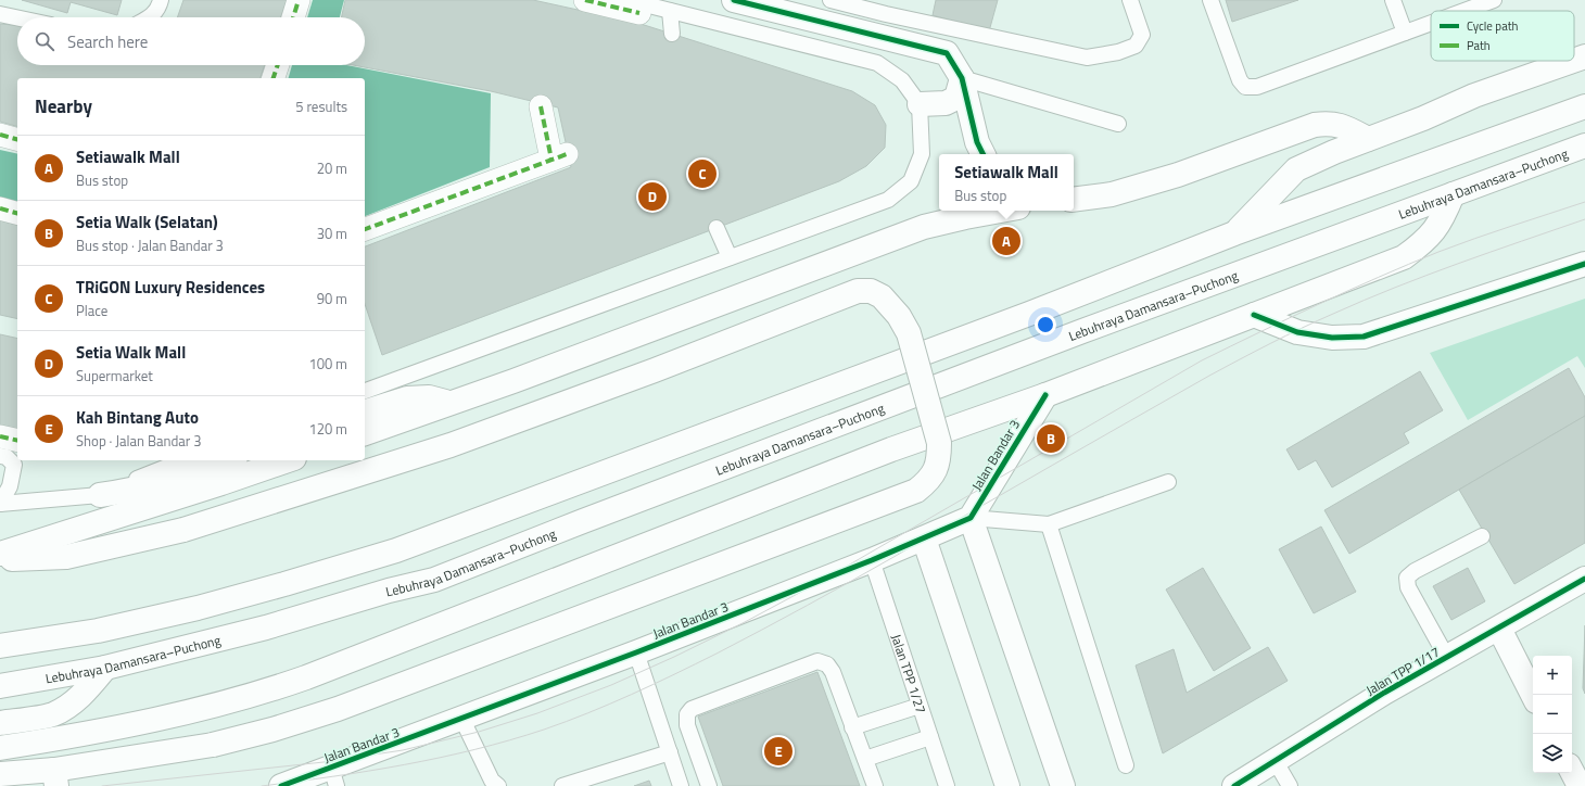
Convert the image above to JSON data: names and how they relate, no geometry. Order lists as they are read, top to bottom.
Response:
{
  "streets": {
    "main road": ["Lebuhraya Damansara–Puchong", "Jalan Bandar 3", "Jalan TPP 1/17"],
    "lane": ["Jalan TPP 1/27"]
  },
  "crossings": [
    ["Jalan Bandar 3", "Jalan TPP 1/27"]
  ],
  "legend": ["Cycle path", "Path"],
  "page": {
    "search": "Search here",
    "heading": ["Nearby", "5 results"],
    "list": [
      {
        "mark": "A",
        "name": "Setiawalk Mall",
        "note": "Bus stop",
        "value": "20 m"
      },
      {
        "mark": "B",
        "name": "Setia Walk (Selatan)",
        "note": "Bus stop · Jalan Bandar 3",
        "value": "30 m"
      },
      {
        "mark": "C",
        "name": "TRiGON Luxury Residences",
        "note": "Place",
        "value": "90 m"
      },
      {
        "mark": "D",
        "name": "Setia Walk Mall",
        "note": "Supermarket",
        "value": "100 m"
      },
      {
        "mark": "E",
        "name": "Kah Bintang Auto",
        "note": "Shop · Jalan Bandar 3",
        "value": "120 m"
      }
    ],
    "popup": ["Setiawalk Mall", "Bus stop"],
    "pins": [
      "C",
      "D",
      "A",
      "B",
      "E"
    ],
    "map_buttons": ["+", "−"]
  }
}
